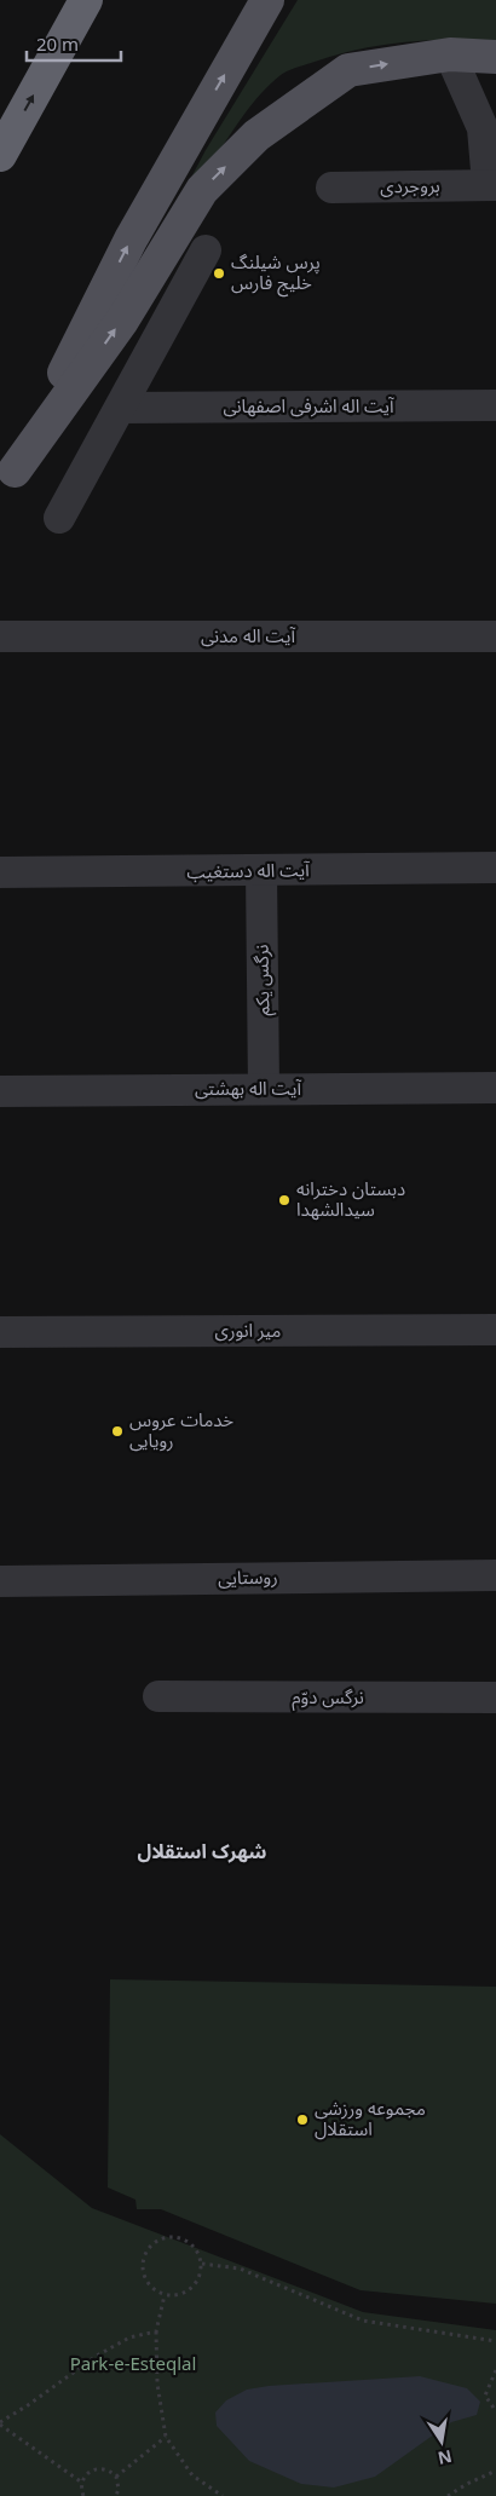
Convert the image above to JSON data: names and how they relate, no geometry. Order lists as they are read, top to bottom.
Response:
{
  "streets": {
    "street": [
      "بروجردی",
      "آیت اله اشرفی اصفهانی",
      "آیت اله مدنی",
      "آیت اله دستغیب",
      "نرگس یکم",
      "آیت اله بهشتی",
      "میر انوری",
      "روستایی",
      "نرگس دوّم"
    ]
  },
  "crossings": [
    ["آیت اله دستغیب", "نرگس یکم"],
    ["نرگس یکم", "آیت اله بهشتی"]
  ],
  "districts": ["شهرک استقلال"],
  "parks": ["Park-e-Esteqlal"],
  "places": [
    "پرس شیلنگ خلیج فارس",
    "دبستان دخترانه سیدالشهدا",
    "خدمات عروس رویایی",
    "مجموعه ورزشی استقلال"
  ],
  "scale_bar": "20 m",
  "north": "bottom"
}
